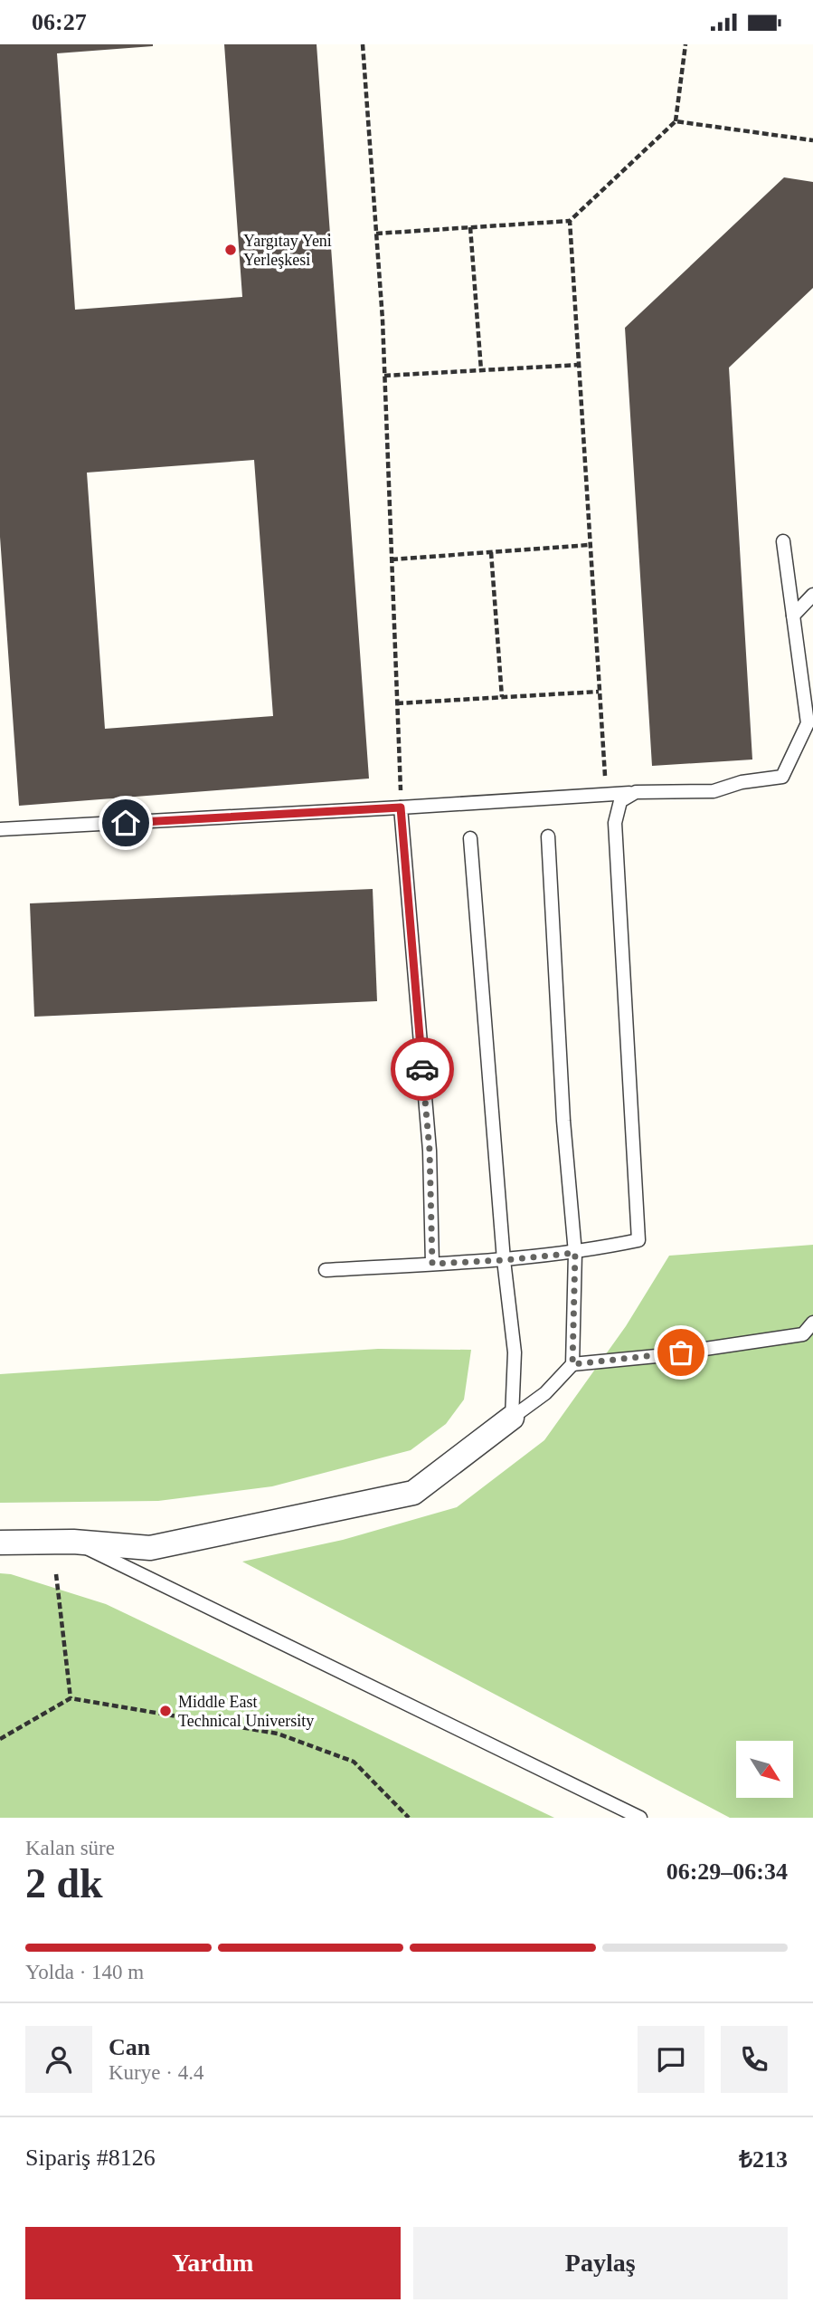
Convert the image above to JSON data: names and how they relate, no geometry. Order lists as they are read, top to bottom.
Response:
{
  "places": ["Yargıtay Yeni Yerleşkesi", "Middle East Technical University"],
  "north": "bottom right",
  "page": {
    "status": "06:27",
    "heading": ["2 dk", "Kalan süre", "06:29–06:34"],
    "panel": [
      "Can",
      "Kurye · 4.4",
      "Sipariş #8126",
      "₺213"
    ],
    "bar": "Yolda · 140 m",
    "buttons": ["Yardım", "Paylaş"]
  }
}
